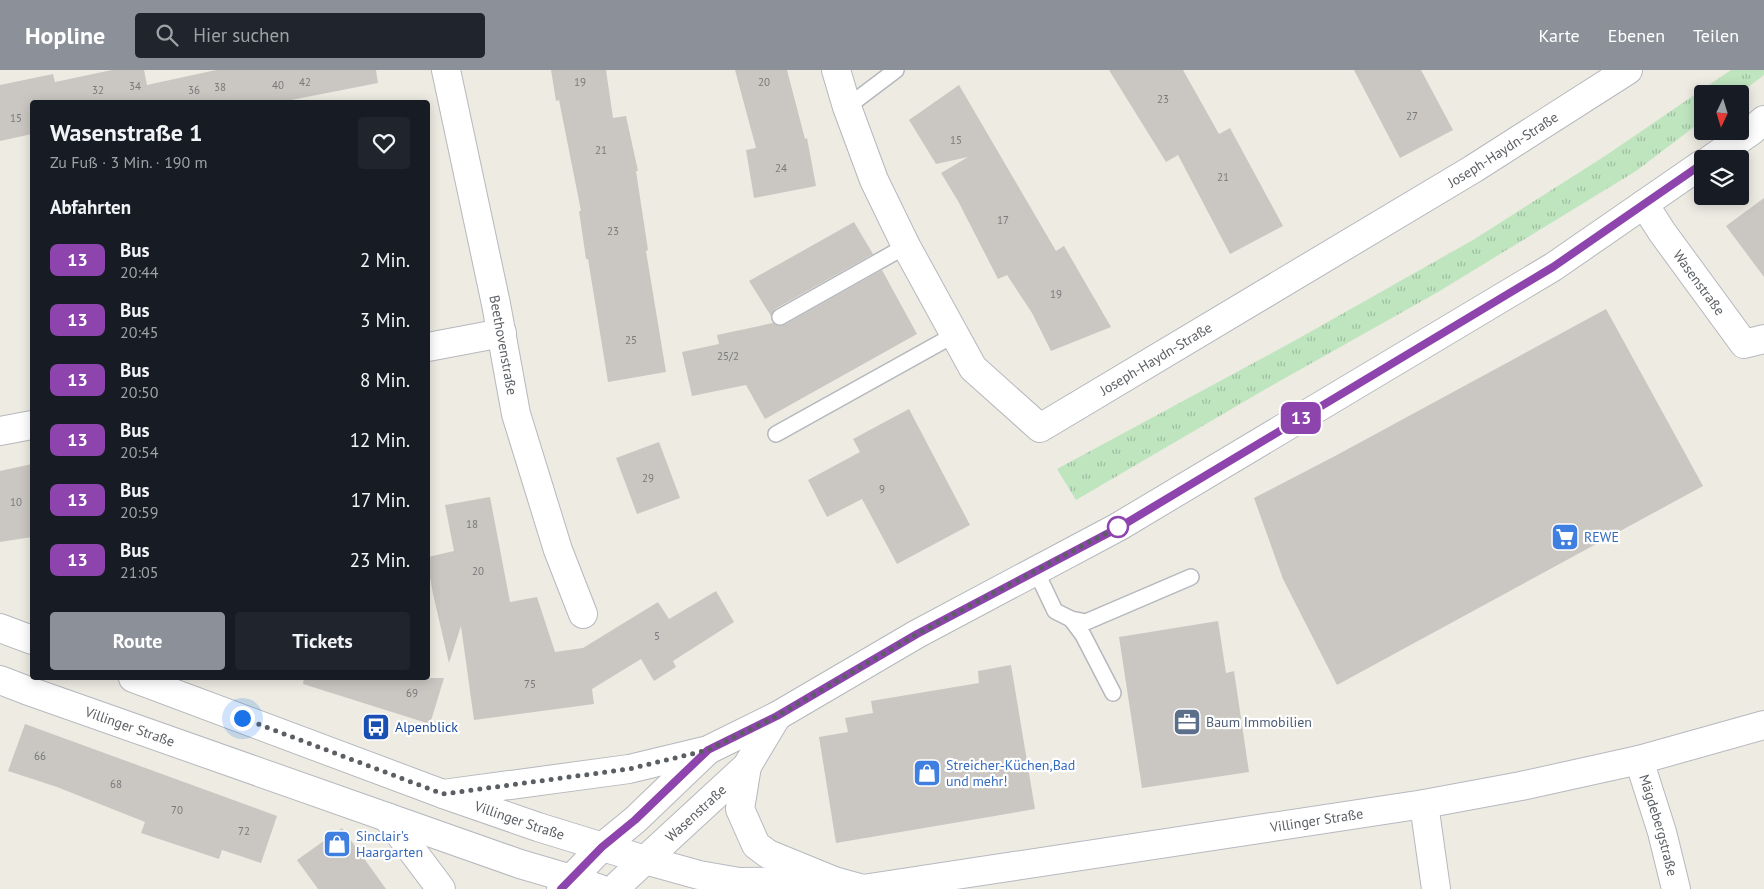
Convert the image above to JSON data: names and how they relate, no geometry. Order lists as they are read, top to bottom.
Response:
{
  "streets": {
    "street": [
      "Joseph-Haydn-Straße",
      "Wasenstraße",
      "Beethovenstraße",
      "Villinger Straße",
      "Mägdebergstraße"
    ]
  },
  "crossings": [
    ["Wasenstraße", "Villinger Straße"],
    ["Villinger Straße", "Mägdebergstraße"]
  ],
  "places": {
    "supermarket": ["REWE"],
    "office": ["Baum Immobilien"],
    "bus stop": ["Alpenblick"],
    "shop": ["Streicher-Küchen,Bad und mehr!", "Sinclair's Haargarten"]
  },
  "lines": ["bus line 13"],
  "house_numbers": [
    "42",
    "19",
    "20",
    "40",
    "34",
    "38",
    "32",
    "36",
    "23",
    "27",
    "15",
    "15",
    "21",
    "24",
    "21",
    "17",
    "23",
    "19",
    "25",
    "25/2",
    "29",
    "9",
    "10",
    "18",
    "20",
    "5",
    "75",
    "69",
    "66",
    "68",
    "70",
    "72"
  ],
  "north": "bottom",
  "page": {
    "header": "Hopline",
    "search": "Hier suchen",
    "nav": ["Karte", "Ebenen", "Teilen"],
    "on_map": "13",
    "heading": [
      ["Wasenstraße 1", "Zu Fuß · 3 Min. · 190 m"],
      "Abfahrten"
    ],
    "list": [
      {
        "mark": "13",
        "name": "Bus",
        "note": "20:44",
        "value": "2 Min."
      },
      {
        "mark": "13",
        "name": "Bus",
        "note": "20:45",
        "value": "3 Min."
      },
      {
        "mark": "13",
        "name": "Bus",
        "note": "20:50",
        "value": "8 Min."
      },
      {
        "mark": "13",
        "name": "Bus",
        "note": "20:54",
        "value": "12 Min."
      },
      {
        "mark": "13",
        "name": "Bus",
        "note": "20:59",
        "value": "17 Min."
      },
      {
        "mark": "13",
        "name": "Bus",
        "note": "21:05",
        "value": "23 Min."
      }
    ],
    "buttons": ["Route", "Tickets"]
  }
}
